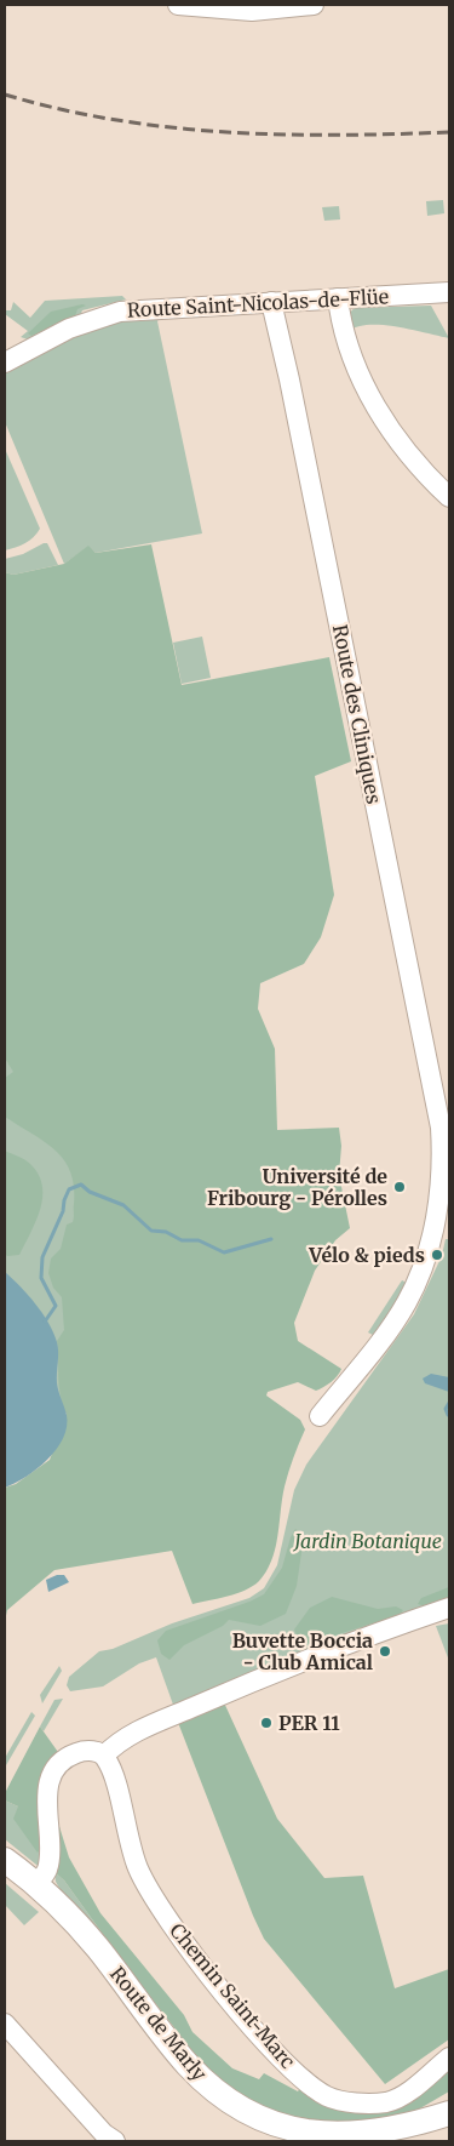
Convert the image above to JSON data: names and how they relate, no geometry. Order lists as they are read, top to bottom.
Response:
{
  "streets": {
    "main road": ["Route de Marly"],
    "street": ["Route Saint-Nicolas-de-Flüe", "Route des Cliniques", "Chemin Saint-Marc"]
  },
  "crossings": [
    ["Route Saint-Nicolas-de-Flüe", "Route des Cliniques"]
  ],
  "parks": ["Jardin Botanique"],
  "places": [
    "Université de Fribourg - Pérolles",
    "Vélo & pieds",
    "Buvette Boccia - Club Amical",
    "PER 11"
  ]
}
